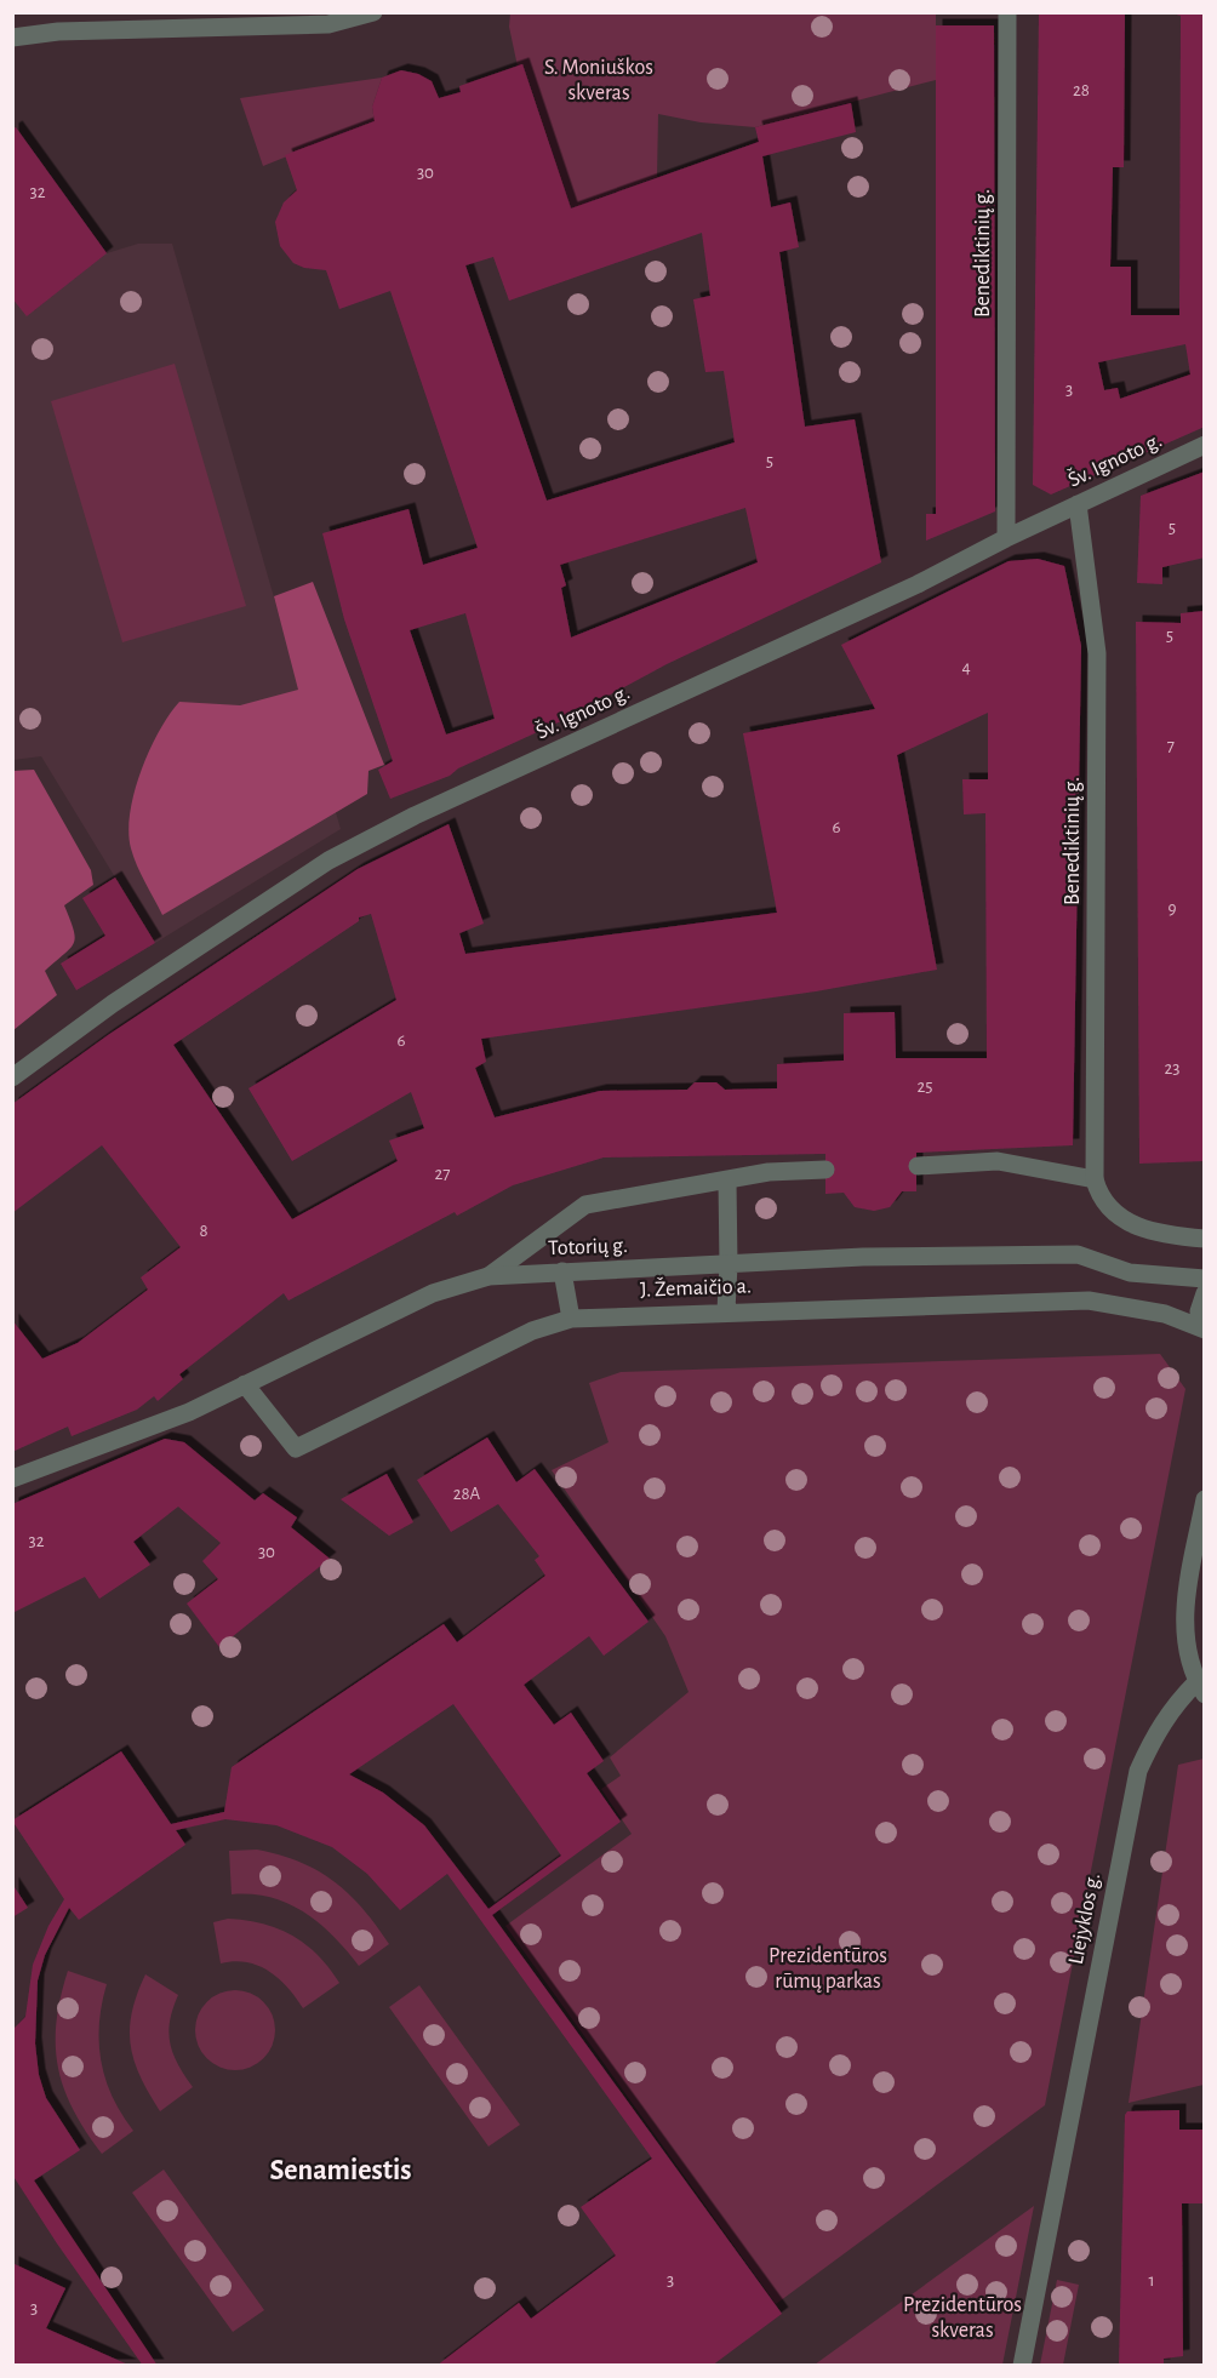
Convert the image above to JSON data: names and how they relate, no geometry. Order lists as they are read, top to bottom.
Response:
{
  "streets": {
    "street": [
      "Benediktinių g.",
      "Šv. Ignoto g.",
      "Totorių g.",
      "J. Žemaičio a.",
      "Liejyklos g."
    ]
  },
  "crossings": [
    ["Benediktinių g.", "Šv. Ignoto g."],
    ["Totorių g.", "J. Žemaičio a."]
  ],
  "districts": ["Senamiestis"],
  "parks": ["S. Moniuškos skveras", "Prezidentūros rūmų parkas", "Prezidentūros skveras"],
  "house_numbers": [
    "28",
    "30",
    "32",
    "3",
    "5",
    "5",
    "5",
    "4",
    "7",
    "6",
    "9",
    "6",
    "23",
    "25",
    "27",
    "8",
    "28A",
    "32",
    "30",
    "3",
    "1",
    "3"
  ]
}
